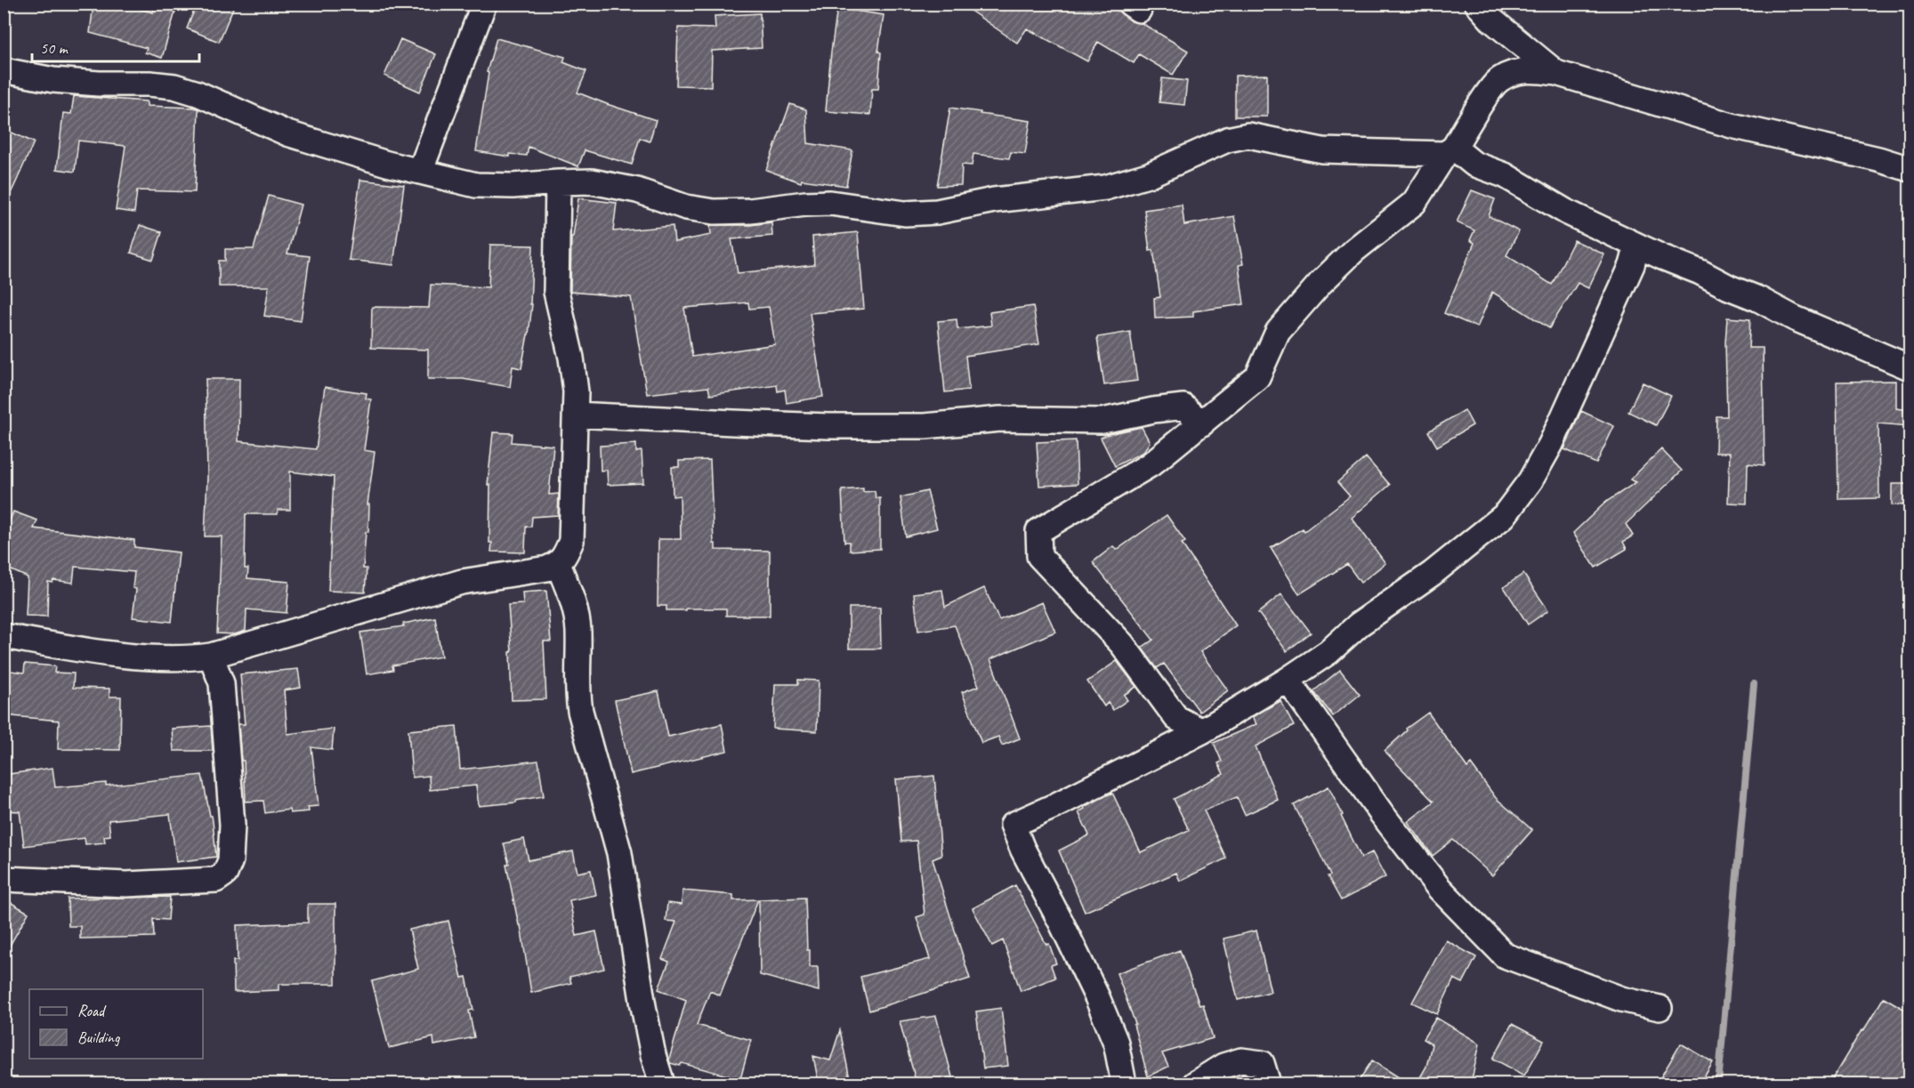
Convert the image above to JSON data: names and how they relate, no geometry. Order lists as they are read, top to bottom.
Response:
{
  "legend": ["Road", "Building"],
  "scale_bar": "50 m"
}
